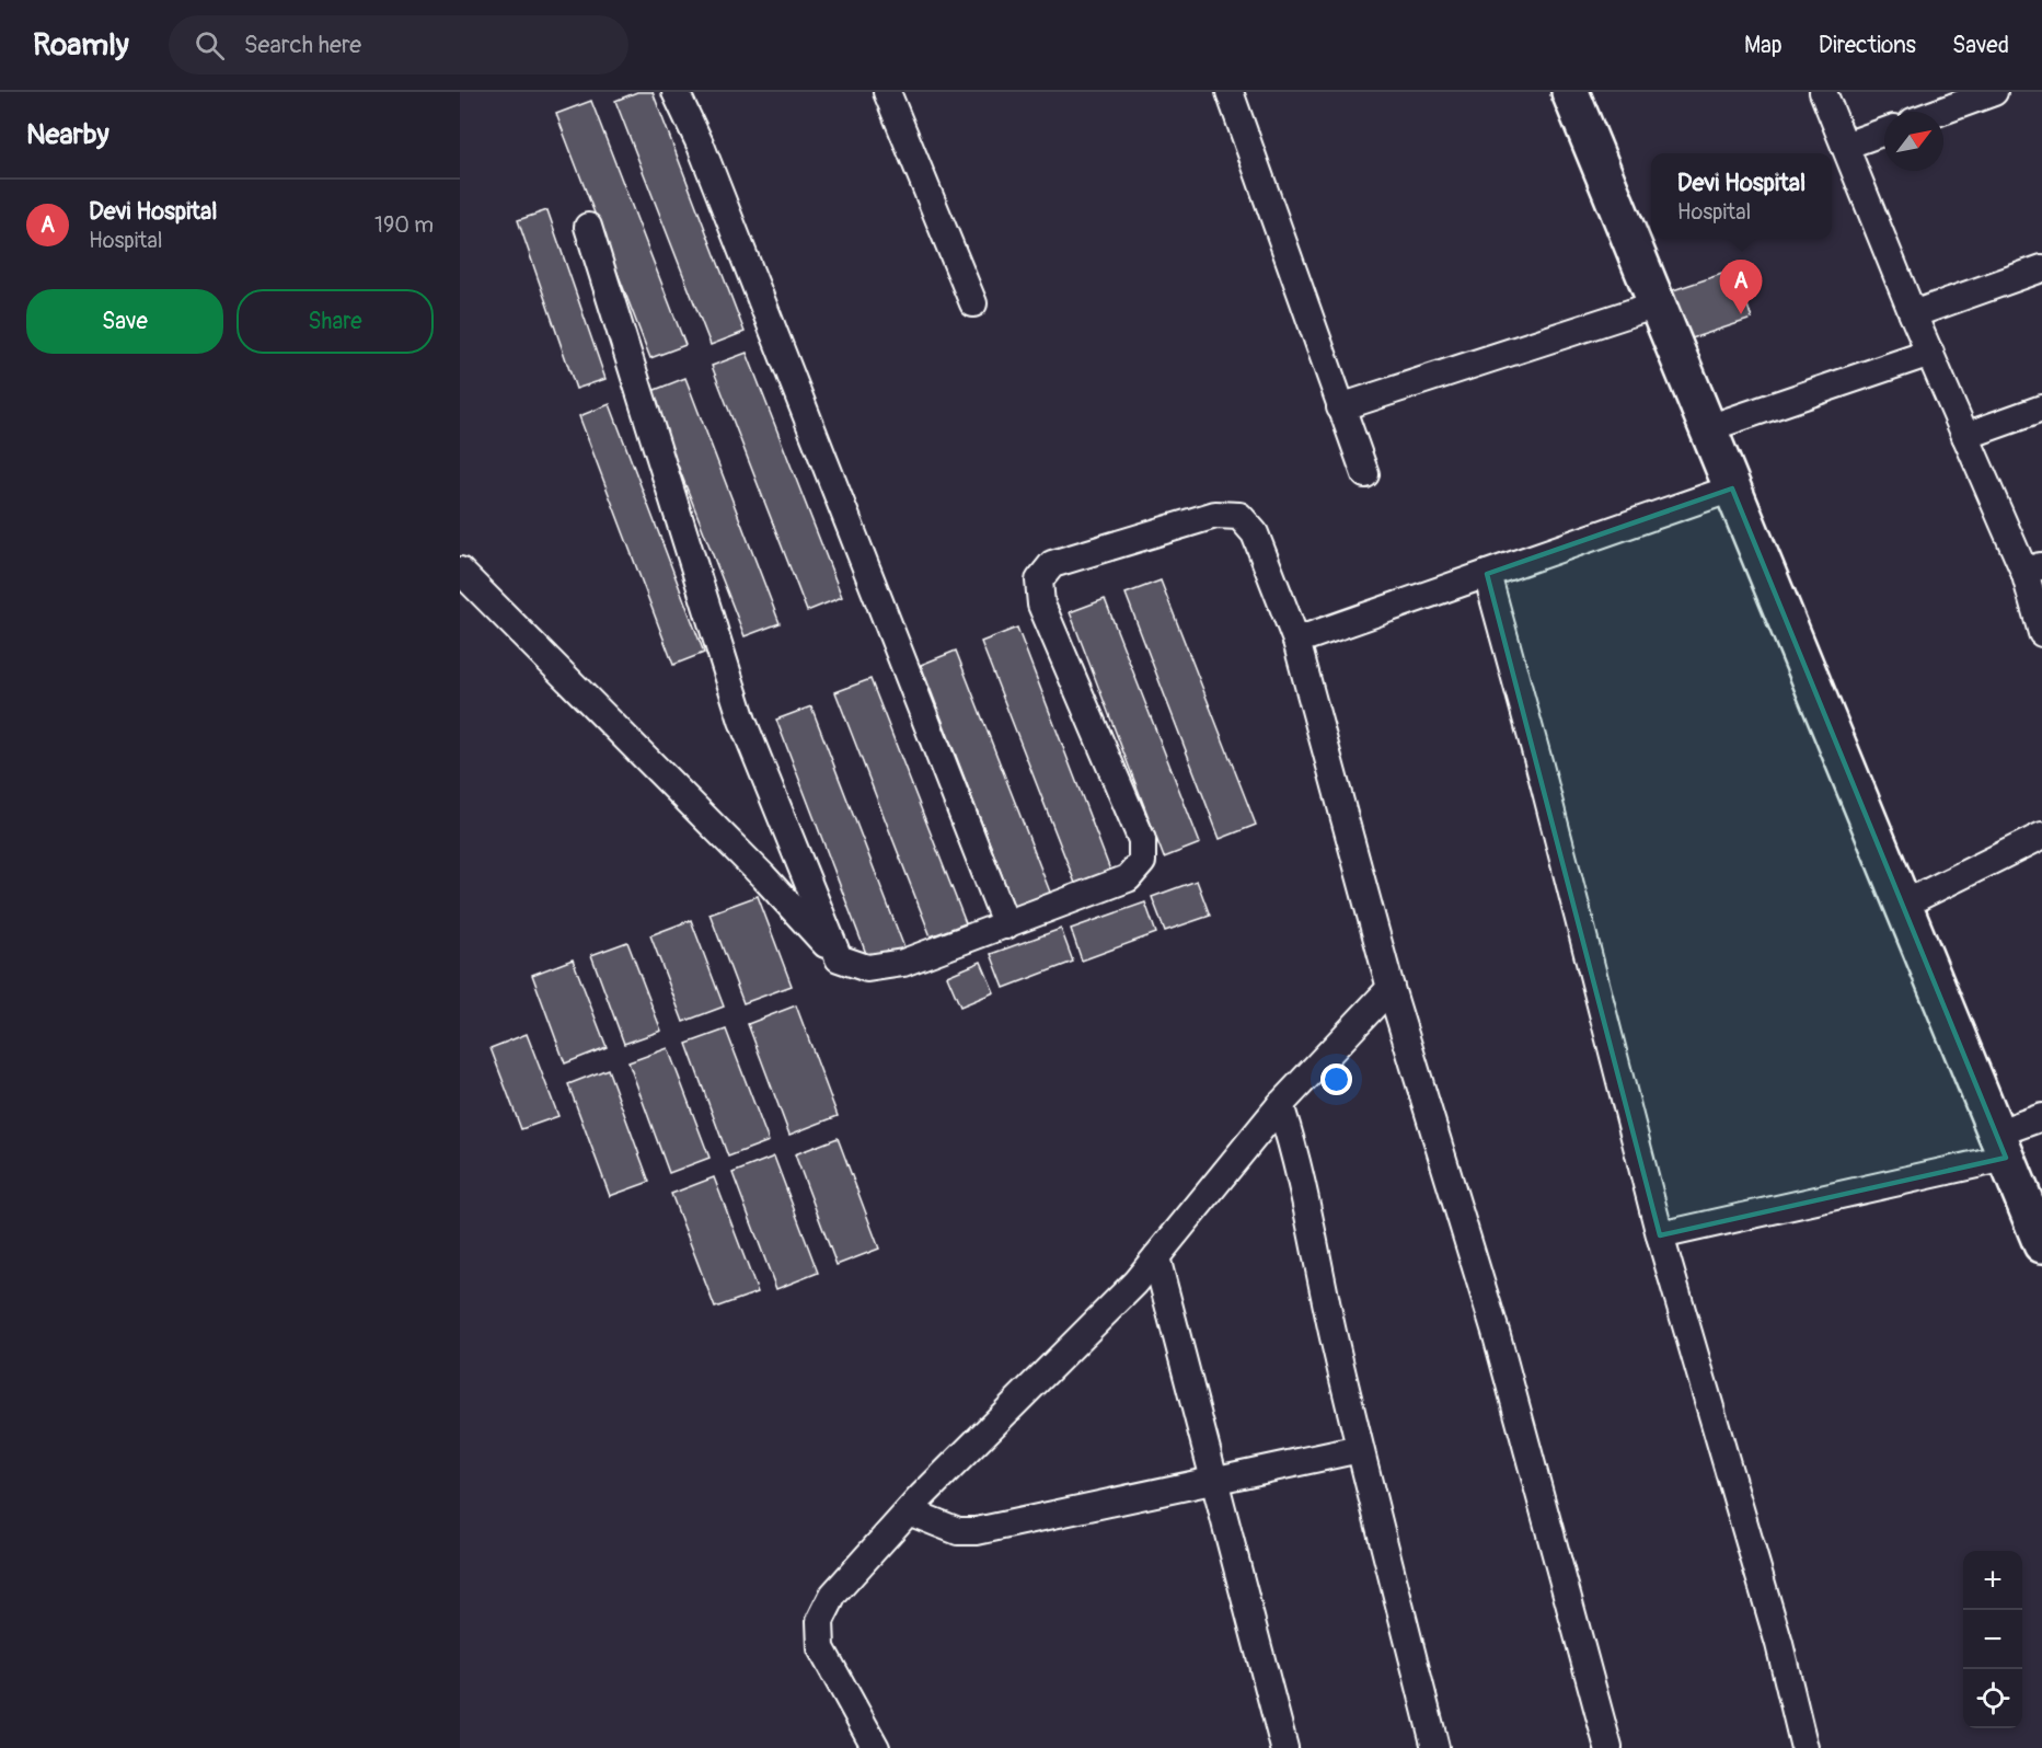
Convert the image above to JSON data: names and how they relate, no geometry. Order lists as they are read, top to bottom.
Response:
{
  "north": "top right",
  "page": {
    "header": "Roamly",
    "search": "Search here",
    "nav": ["Map", "Directions", "Saved"],
    "heading": "Nearby",
    "popup": ["Devi Hospital", "Hospital"],
    "list": [
      {
        "mark": "A",
        "name": "Devi Hospital",
        "note": "Hospital",
        "value": "190 m"
      }
    ],
    "pins": "A",
    "buttons": ["Save", "Share"],
    "map_buttons": ["+", "−"]
  }
}
